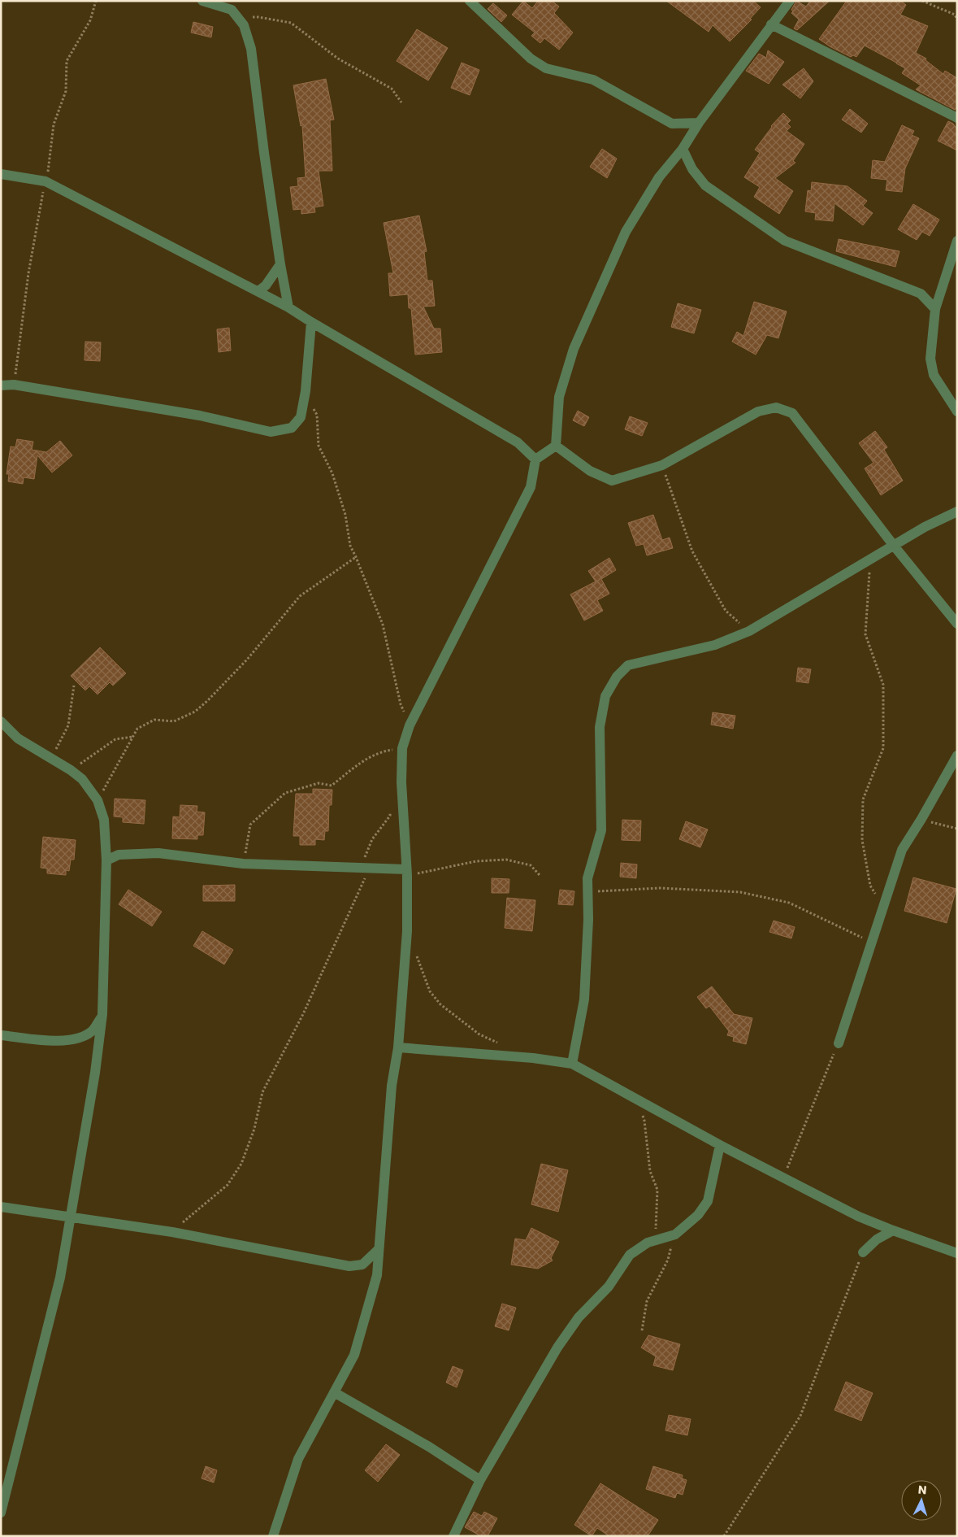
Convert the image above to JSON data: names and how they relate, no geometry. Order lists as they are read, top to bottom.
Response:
{
  "north": "top"
}
